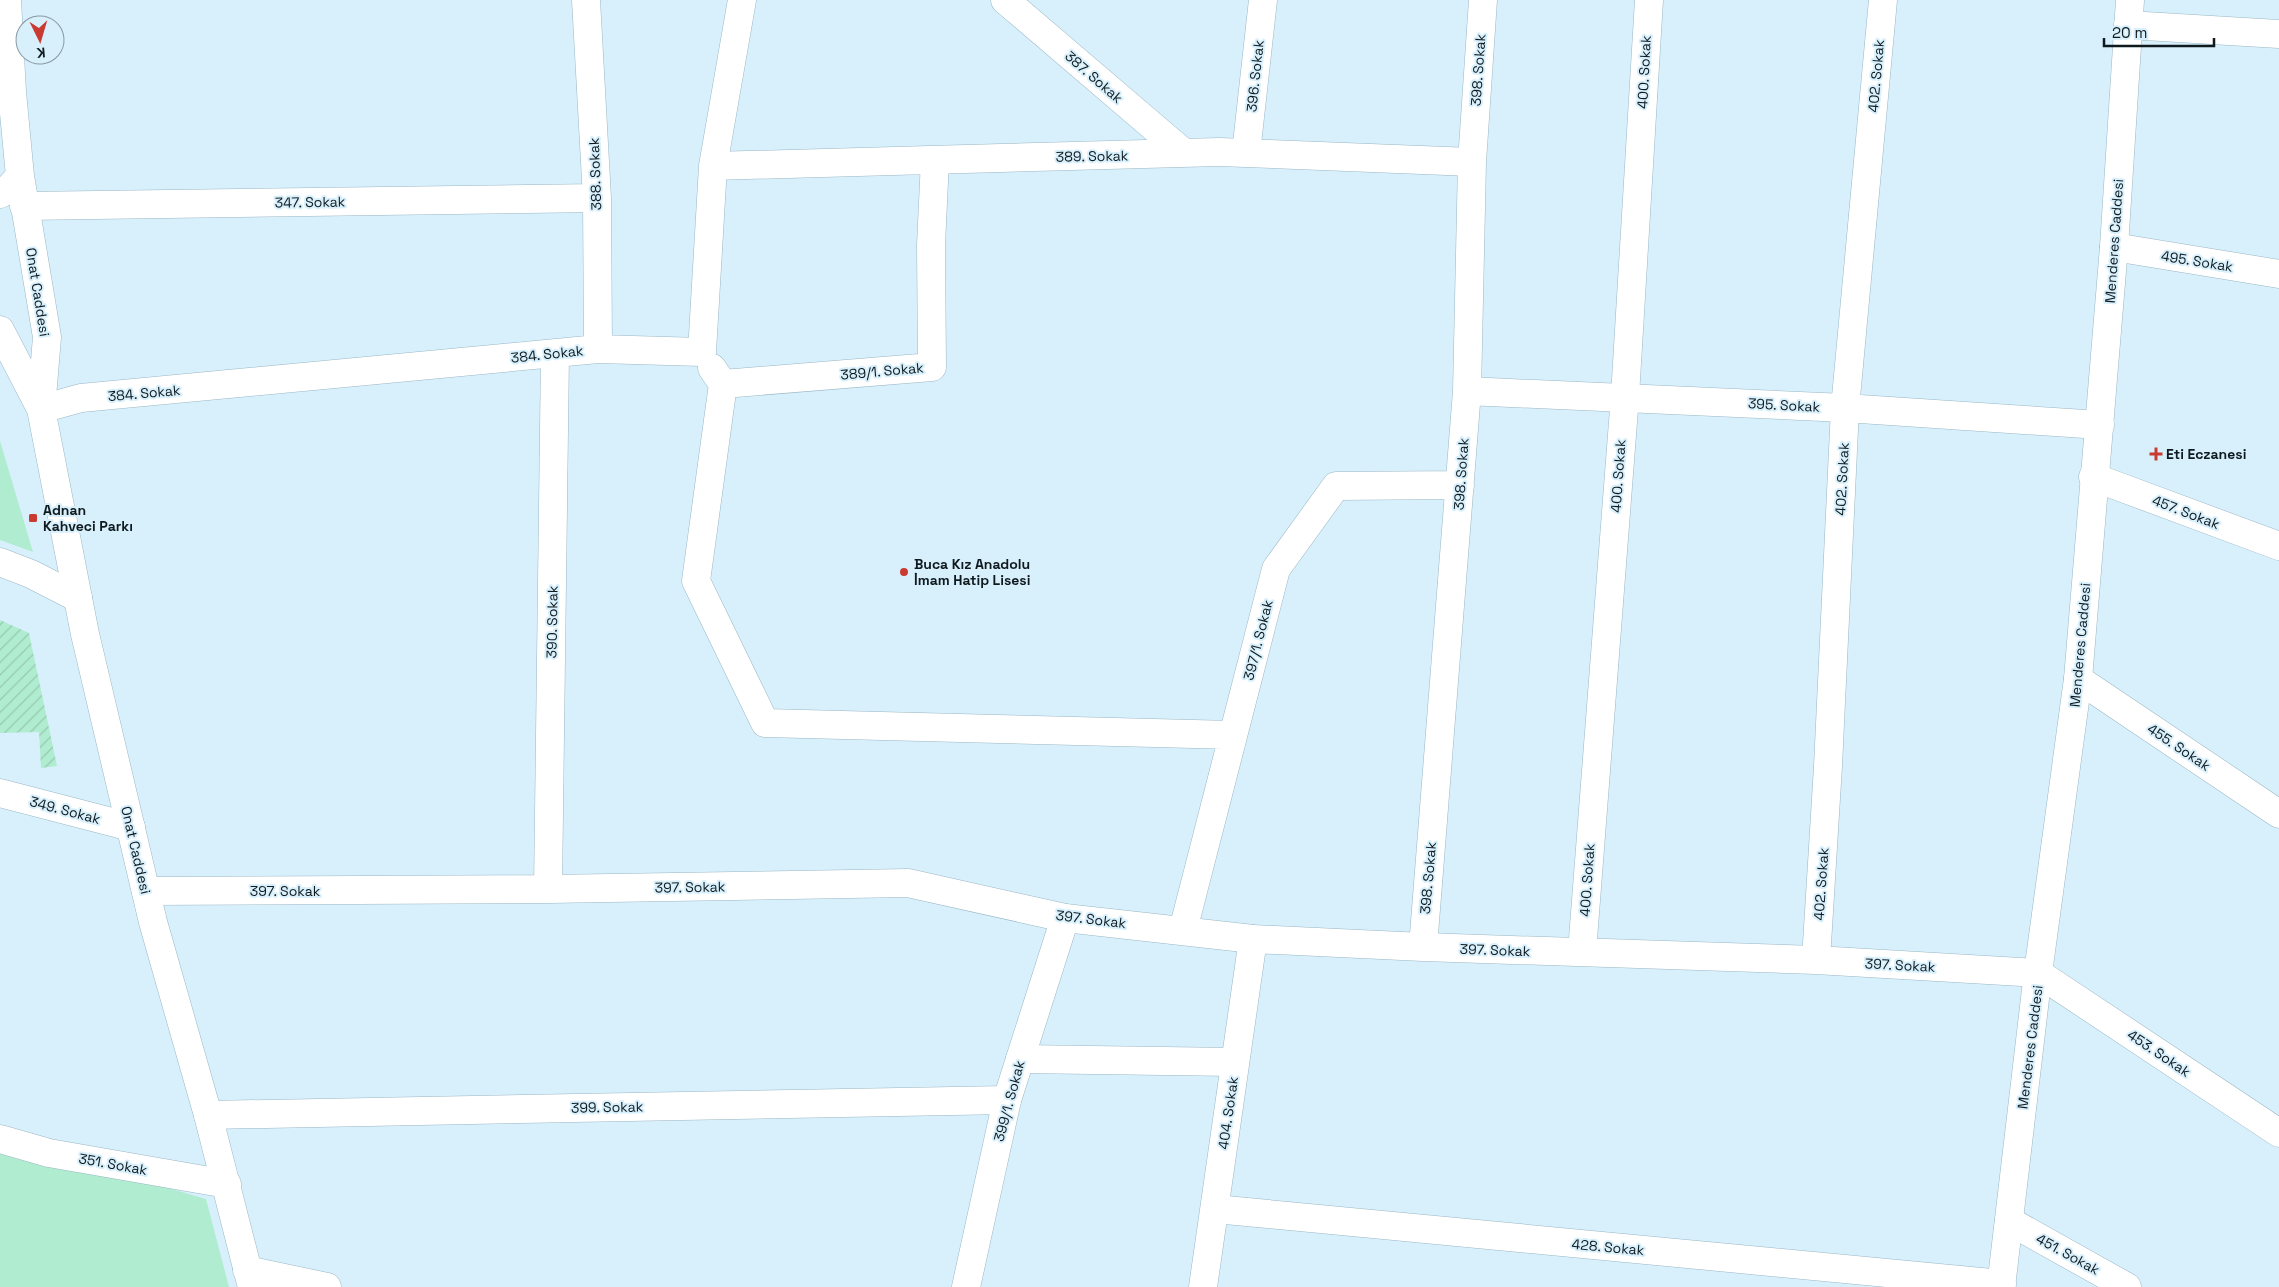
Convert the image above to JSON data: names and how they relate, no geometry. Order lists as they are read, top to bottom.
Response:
{
  "streets": {
    "street": [
      "398. Sokak",
      "400. Sokak",
      "396. Sokak",
      "402. Sokak",
      "387. Sokak",
      "389. Sokak",
      "388. Sokak",
      "347. Sokak",
      "Menderes Caddesi",
      "495. Sokak",
      "Onat Caddesi",
      "384. Sokak",
      "389/1. Sokak",
      "395. Sokak",
      "457. Sokak",
      "390. Sokak",
      "397/1. Sokak",
      "455. Sokak",
      "349. Sokak",
      "397. Sokak",
      "453. Sokak",
      "399/1. Sokak",
      "399. Sokak",
      "404. Sokak",
      "351. Sokak",
      "428. Sokak",
      "451. Sokak"
    ]
  },
  "crossings": [
    ["398. Sokak", "389. Sokak"],
    ["398. Sokak", "395. Sokak"],
    ["398. Sokak", "397/1. Sokak"],
    ["398. Sokak", "397. Sokak"],
    ["400. Sokak", "395. Sokak"],
    ["400. Sokak", "397. Sokak"],
    ["396. Sokak", "389. Sokak"],
    ["402. Sokak", "395. Sokak"],
    ["402. Sokak", "397. Sokak"],
    ["387. Sokak", "389. Sokak"],
    ["389. Sokak", "389/1. Sokak"],
    ["388. Sokak", "347. Sokak"],
    ["388. Sokak", "384. Sokak"],
    ["347. Sokak", "Onat Caddesi"],
    ["Menderes Caddesi", "495. Sokak"],
    ["Menderes Caddesi", "395. Sokak"],
    ["Menderes Caddesi", "457. Sokak"],
    ["Menderes Caddesi", "455. Sokak"],
    ["Menderes Caddesi", "397. Sokak"],
    ["Menderes Caddesi", "453. Sokak"],
    ["Menderes Caddesi", "428. Sokak"],
    ["Menderes Caddesi", "451. Sokak"],
    ["Onat Caddesi", "384. Sokak"],
    ["Onat Caddesi", "349. Sokak"],
    ["Onat Caddesi", "397. Sokak"],
    ["Onat Caddesi", "399. Sokak"],
    ["Onat Caddesi", "351. Sokak"],
    ["384. Sokak", "390. Sokak"],
    ["390. Sokak", "397. Sokak"],
    ["397/1. Sokak", "397. Sokak"],
    ["397. Sokak", "453. Sokak"],
    ["397. Sokak", "399/1. Sokak"],
    ["397. Sokak", "404. Sokak"],
    ["399/1. Sokak", "399. Sokak"],
    ["404. Sokak", "428. Sokak"]
  ],
  "places": {
    "health": ["Eti Eczanesi"],
    "transit": ["Adnan Kahveci Parkı"],
    "other": ["Buca Kız Anadolu İmam Hatip Lisesi"]
  },
  "scale_bar": "20 m",
  "north": "bottom"
}
